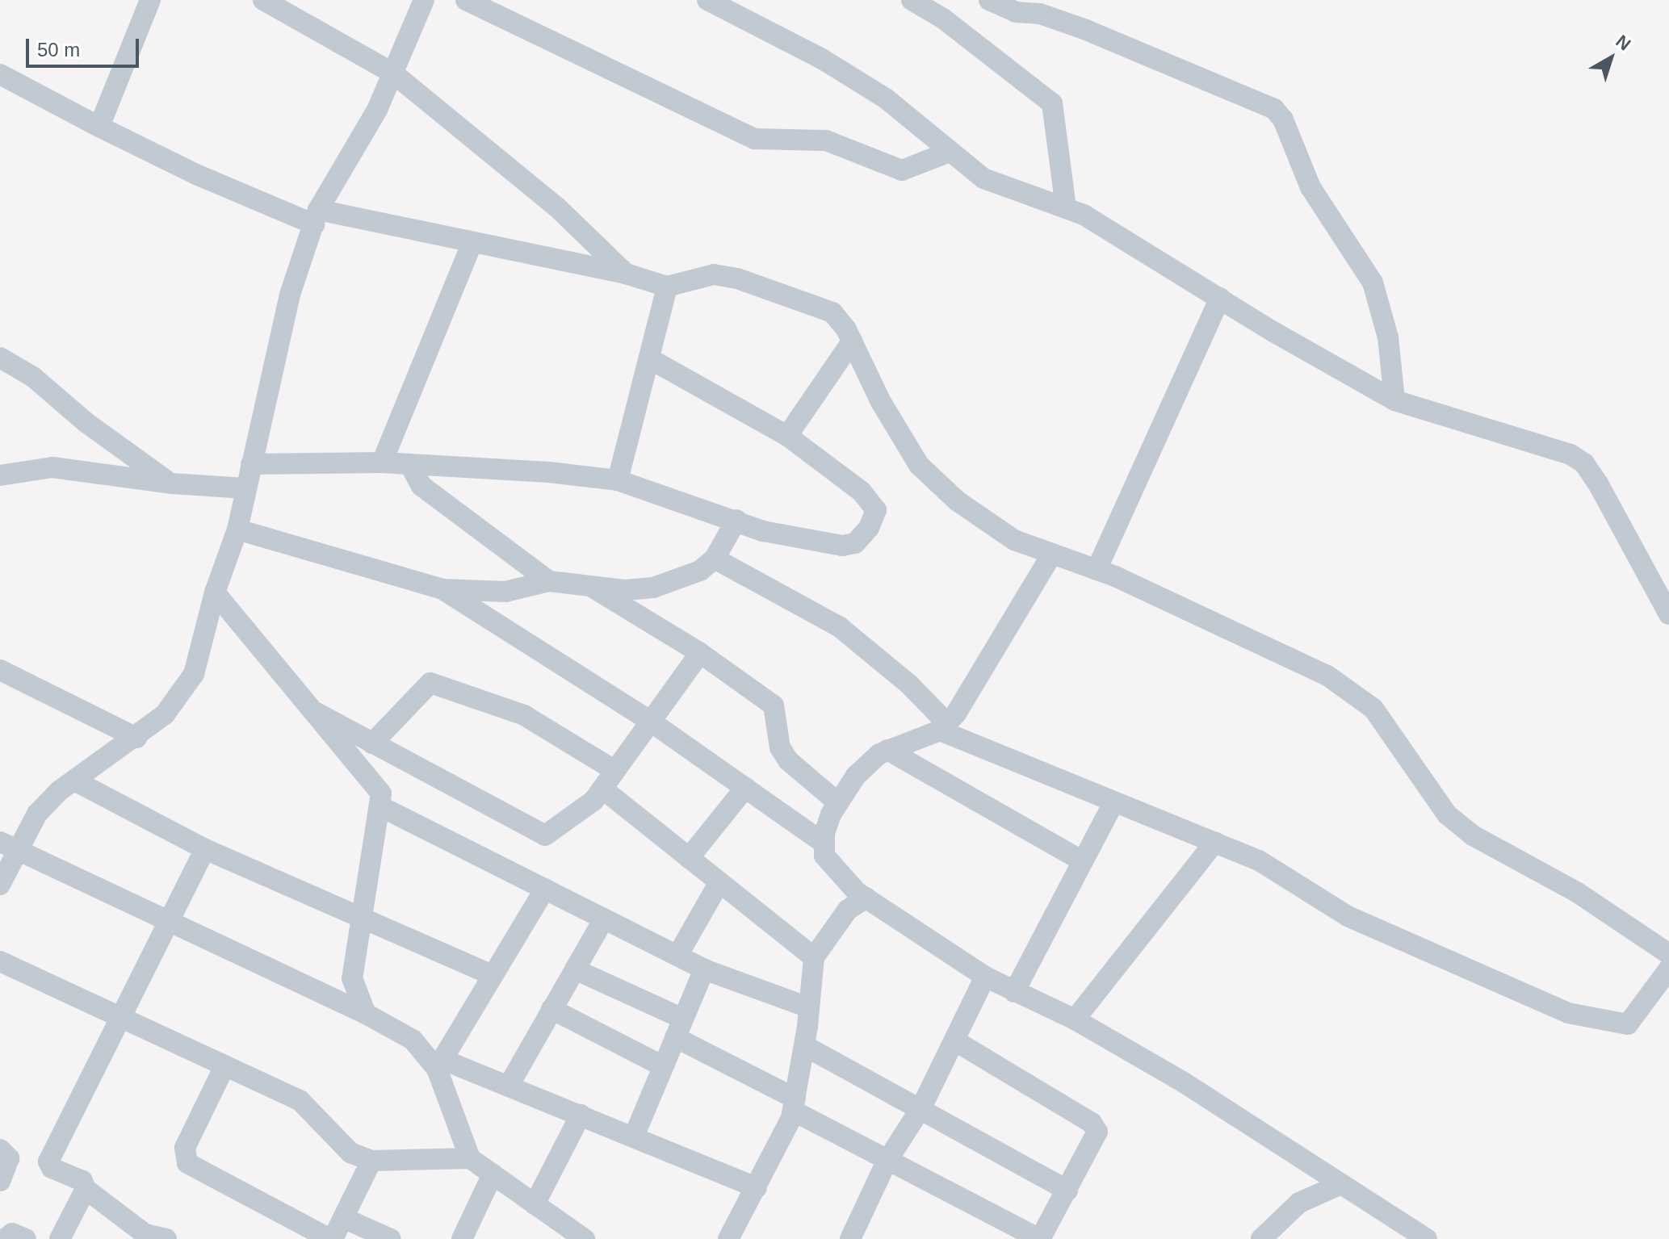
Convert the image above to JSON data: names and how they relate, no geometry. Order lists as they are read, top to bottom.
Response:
{
  "scale_bar": "50 m",
  "north": "top right"
}
